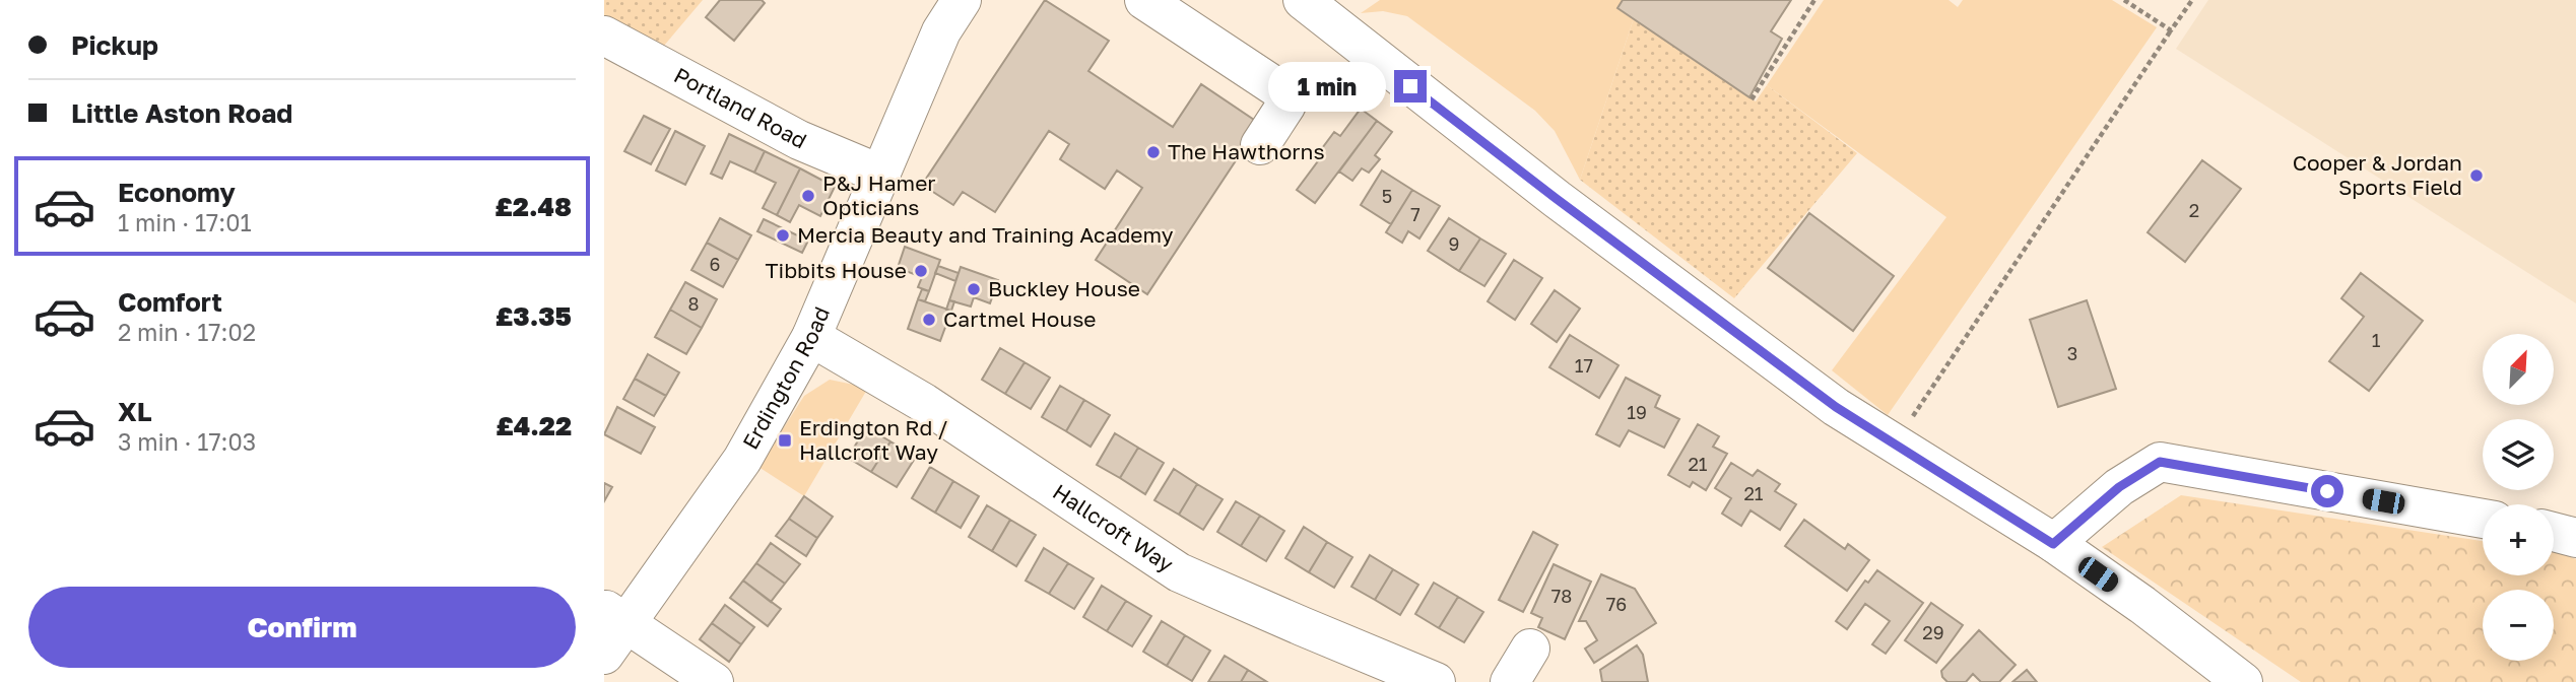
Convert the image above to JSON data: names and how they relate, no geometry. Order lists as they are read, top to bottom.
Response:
{
  "streets": {
    "street": ["Portland Road", "Erdington Road", "Hallcroft Way"]
  },
  "crossings": [
    ["Portland Road", "Erdington Road"],
    ["Erdington Road", "Hallcroft Way"]
  ],
  "places": {
    "other": [
      "The Hawthorns",
      "Cooper & Jordan Sports Field",
      "P&J Hamer Opticians",
      "Mercia Beauty and Training Academy",
      "Tibbits House",
      "Buckley House",
      "Cartmel House"
    ],
    "transit": ["Erdington Rd / Hallcroft Way"]
  },
  "house_numbers": [
    "5",
    "2",
    "7",
    "9",
    "6",
    "8",
    "1",
    "3",
    "17",
    "19",
    "21",
    "21",
    "78",
    "76",
    "29"
  ],
  "north": "top right",
  "page": {
    "banner": ["Pickup", "Little Aston Road"],
    "bubble": "1 min",
    "list": [
      {
        "name": "Economy",
        "note": "1 min · 17:01",
        "value": "£2.48"
      },
      {
        "name": "Comfort",
        "note": "2 min · 17:02",
        "value": "£3.35"
      },
      {
        "name": "XL",
        "note": "3 min · 17:03",
        "value": "£4.22"
      }
    ],
    "map_buttons": ["+", "−"],
    "buttons": "Confirm"
  }
}
